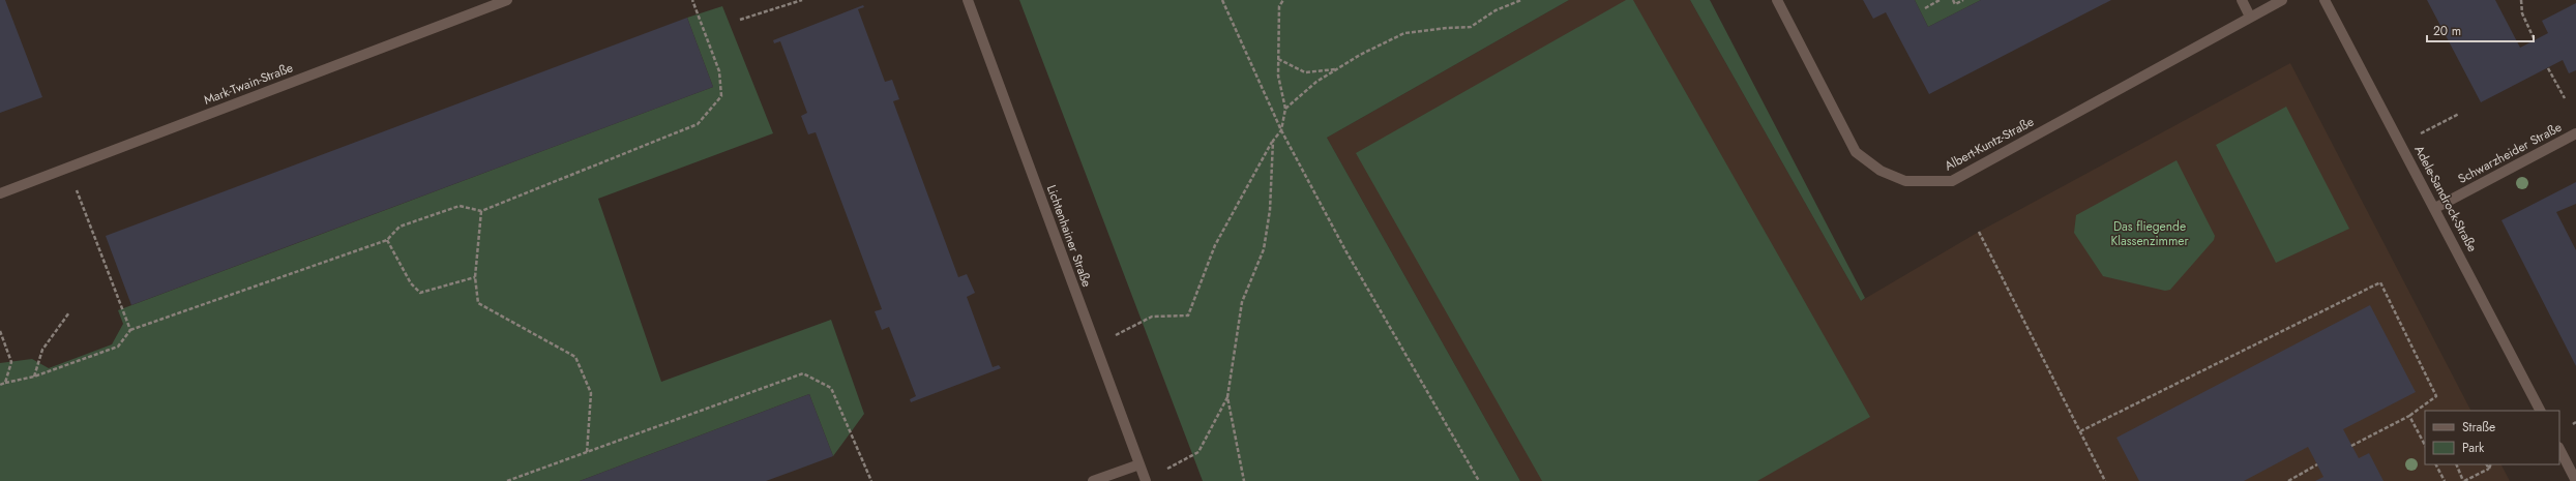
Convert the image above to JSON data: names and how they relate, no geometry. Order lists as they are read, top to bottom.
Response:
{
  "streets": {
    "street": [
      "Mark-Twain-Straße",
      "Albert-Kuntz-Straße",
      "Schwarzheider Straße",
      "Adele-Sandrock-Straße",
      "Lichtenhainer Straße"
    ]
  },
  "crossings": [
    ["Schwarzheider Straße", "Adele-Sandrock-Straße"]
  ],
  "parks": ["Das fliegende Klassenzimmer"],
  "legend": ["Straße", "Park"],
  "scale_bar": "20 m"
}
